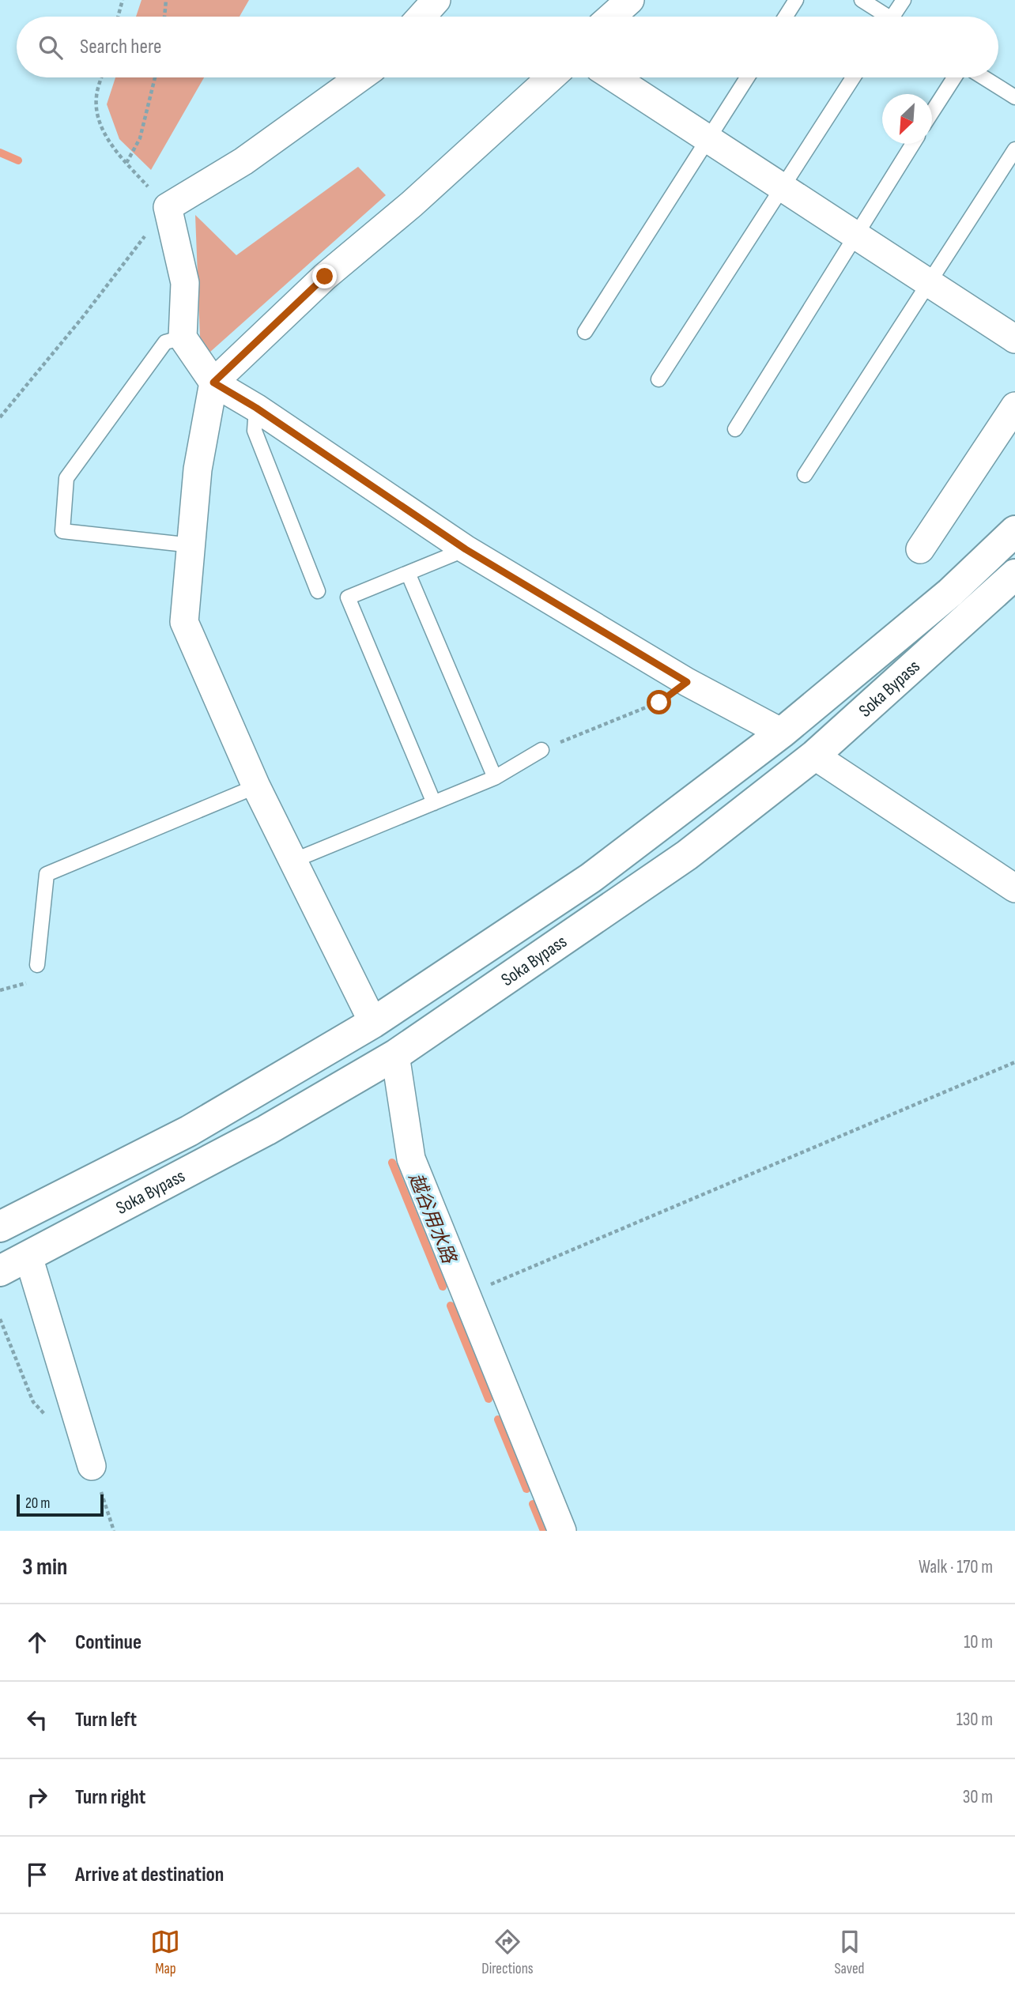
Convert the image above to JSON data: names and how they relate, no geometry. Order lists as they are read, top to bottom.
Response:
{
  "streets": {
    "highway": ["Soka Bypass"]
  },
  "water": ["越谷用水路"],
  "scale_bar": "20 m",
  "north": "bottom left",
  "page": {
    "search": "Search here",
    "scale": "20 m",
    "heading": ["3 min", "Walk · 170 m"],
    "list": [
      ["Continue", "10 m"],
      ["Turn left", "130 m"],
      ["Turn right", "30 m"],
      "Arrive at destination"
    ],
    "nav": ["Map", "Directions", "Saved"]
  }
}
